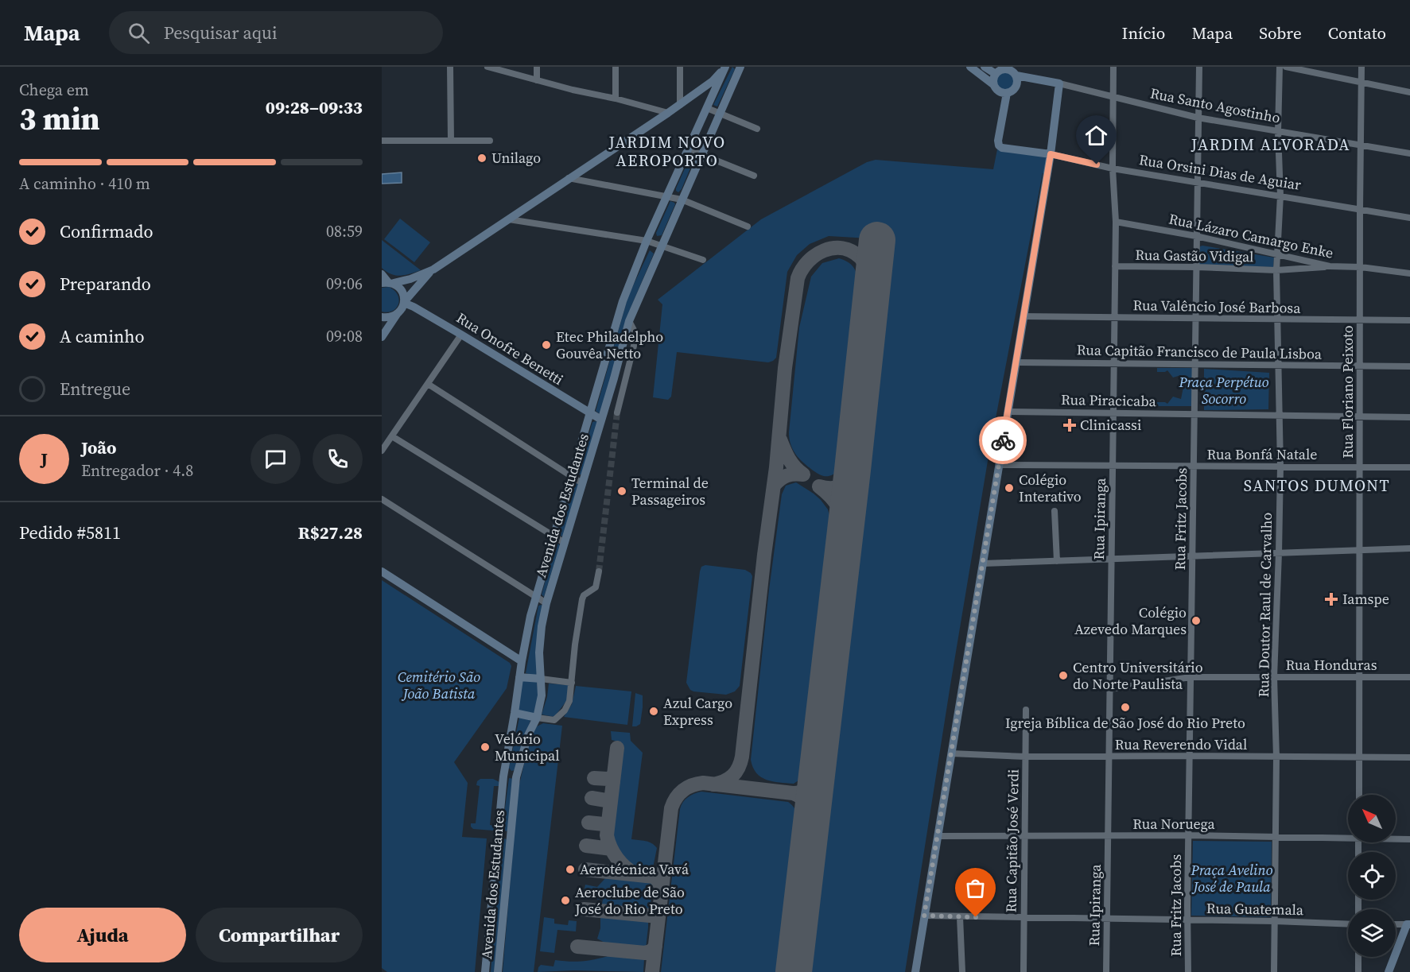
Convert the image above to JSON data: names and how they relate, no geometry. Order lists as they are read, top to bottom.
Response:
{
  "streets": {
    "main road": [
      "Rua Santo Agostinho",
      "Rua Orsini Dias de Aguiar",
      "Rua Onofre Benetti",
      "Avenida dos Estudantes"
    ],
    "street": [
      "Rua Lázaro Camargo Enke",
      "Rua Gastão Vidigal",
      "Rua Valêncio José Barbosa",
      "Rua Capitão Francisco de Paula Lisboa",
      "Rua Floriano Peixoto",
      "Rua Piracicaba",
      "Rua Bonfá Natale",
      "Rua Ipiranga",
      "Rua Fritz Jacobs",
      "Rua Doutor Raul de Carvalho",
      "Rua Honduras",
      "Rua Reverendo Vidal",
      "Rua Noruega",
      "Rua Capitão José Verdi",
      "Rua Guatemala"
    ]
  },
  "crossings": [
    ["Rua Santo Agostinho", "Rua Orsini Dias de Aguiar"],
    ["Rua Santo Agostinho", "Rua Floriano Peixoto"],
    ["Rua Santo Agostinho", "Rua Ipiranga"],
    ["Rua Santo Agostinho", "Rua Fritz Jacobs"],
    ["Rua Santo Agostinho", "Rua Doutor Raul de Carvalho"],
    ["Rua Orsini Dias de Aguiar", "Rua Floriano Peixoto"],
    ["Rua Orsini Dias de Aguiar", "Rua Ipiranga"],
    ["Rua Orsini Dias de Aguiar", "Rua Fritz Jacobs"],
    ["Rua Orsini Dias de Aguiar", "Rua Doutor Raul de Carvalho"],
    ["Rua Lázaro Camargo Enke", "Rua Gastão Vidigal"],
    ["Rua Lázaro Camargo Enke", "Rua Floriano Peixoto"],
    ["Rua Lázaro Camargo Enke", "Rua Ipiranga"],
    ["Rua Lázaro Camargo Enke", "Rua Fritz Jacobs"],
    ["Rua Lázaro Camargo Enke", "Rua Doutor Raul de Carvalho"],
    ["Rua Gastão Vidigal", "Rua Ipiranga"],
    ["Rua Gastão Vidigal", "Rua Fritz Jacobs"],
    ["Rua Gastão Vidigal", "Rua Doutor Raul de Carvalho"],
    ["Rua Valêncio José Barbosa", "Rua Floriano Peixoto"],
    ["Rua Valêncio José Barbosa", "Rua Ipiranga"],
    ["Rua Valêncio José Barbosa", "Rua Fritz Jacobs"],
    ["Rua Valêncio José Barbosa", "Rua Doutor Raul de Carvalho"],
    ["Rua Onofre Benetti", "Avenida dos Estudantes"],
    ["Rua Capitão Francisco de Paula Lisboa", "Rua Floriano Peixoto"],
    ["Rua Capitão Francisco de Paula Lisboa", "Rua Ipiranga"],
    ["Rua Capitão Francisco de Paula Lisboa", "Rua Fritz Jacobs"],
    ["Rua Capitão Francisco de Paula Lisboa", "Rua Doutor Raul de Carvalho"],
    ["Rua Floriano Peixoto", "Rua Piracicaba"],
    ["Rua Floriano Peixoto", "Rua Bonfá Natale"],
    ["Rua Floriano Peixoto", "Rua Honduras"],
    ["Rua Floriano Peixoto", "Rua Reverendo Vidal"],
    ["Rua Piracicaba", "Rua Ipiranga"],
    ["Rua Piracicaba", "Rua Fritz Jacobs"],
    ["Rua Piracicaba", "Rua Doutor Raul de Carvalho"],
    ["Rua Bonfá Natale", "Rua Ipiranga"],
    ["Rua Bonfá Natale", "Rua Fritz Jacobs"],
    ["Rua Bonfá Natale", "Rua Doutor Raul de Carvalho"],
    ["Rua Ipiranga", "Rua Honduras"],
    ["Rua Ipiranga", "Rua Reverendo Vidal"],
    ["Rua Ipiranga", "Rua Noruega"],
    ["Rua Ipiranga", "Rua Guatemala"],
    ["Rua Fritz Jacobs", "Rua Honduras"],
    ["Rua Fritz Jacobs", "Rua Reverendo Vidal"],
    ["Rua Fritz Jacobs", "Rua Noruega"],
    ["Rua Fritz Jacobs", "Rua Guatemala"],
    ["Rua Doutor Raul de Carvalho", "Rua Honduras"],
    ["Rua Doutor Raul de Carvalho", "Rua Reverendo Vidal"],
    ["Rua Doutor Raul de Carvalho", "Rua Noruega"],
    ["Rua Doutor Raul de Carvalho", "Rua Guatemala"],
    ["Rua Reverendo Vidal", "Rua Capitão José Verdi"],
    ["Rua Noruega", "Rua Capitão José Verdi"],
    ["Rua Capitão José Verdi", "Rua Guatemala"]
  ],
  "districts": ["JARDIM NOVO AEROPORTO", "JARDIM ALVORADA", "SANTOS DUMONT"],
  "parks": ["Praça Perpétuo Socorro", "Cemitério São João Batista", "Praça Avelino José de Paula"],
  "places": {
    "other": [
      "Unilago",
      "Etec Philadelpho Gouvêa Netto",
      "Colégio Interativo",
      "Terminal de Passageiros",
      "Colégio Azevedo Marques",
      "Centro Universitário do Norte Paulista",
      "Igreja Bíblica de São José do Rio Preto",
      "Azul Cargo Express",
      "Velório Municipal",
      "Aerotécnica Vavá",
      "Aeroclube de São José do Rio Preto"
    ],
    "health": ["Clinicassi", "Iamspe"]
  },
  "north": "top left",
  "page": {
    "header": "Mapa",
    "search": "Pesquisar aqui",
    "nav": [
      "Início",
      "Mapa",
      "Sobre",
      "Contato"
    ],
    "heading": ["3 min", "Chega em", "09:28–09:33"],
    "panel": [
      "João",
      "Entregador · 4.8",
      "Pedido #5811",
      "R$27.28"
    ],
    "bar": "A caminho · 410 m",
    "list": [
      ["Confirmado", "08:59"],
      ["Preparando", "09:06"],
      ["A caminho", "09:08"],
      "Entregue"
    ],
    "round": "J",
    "buttons": ["Ajuda", "Compartilhar"]
  }
}
